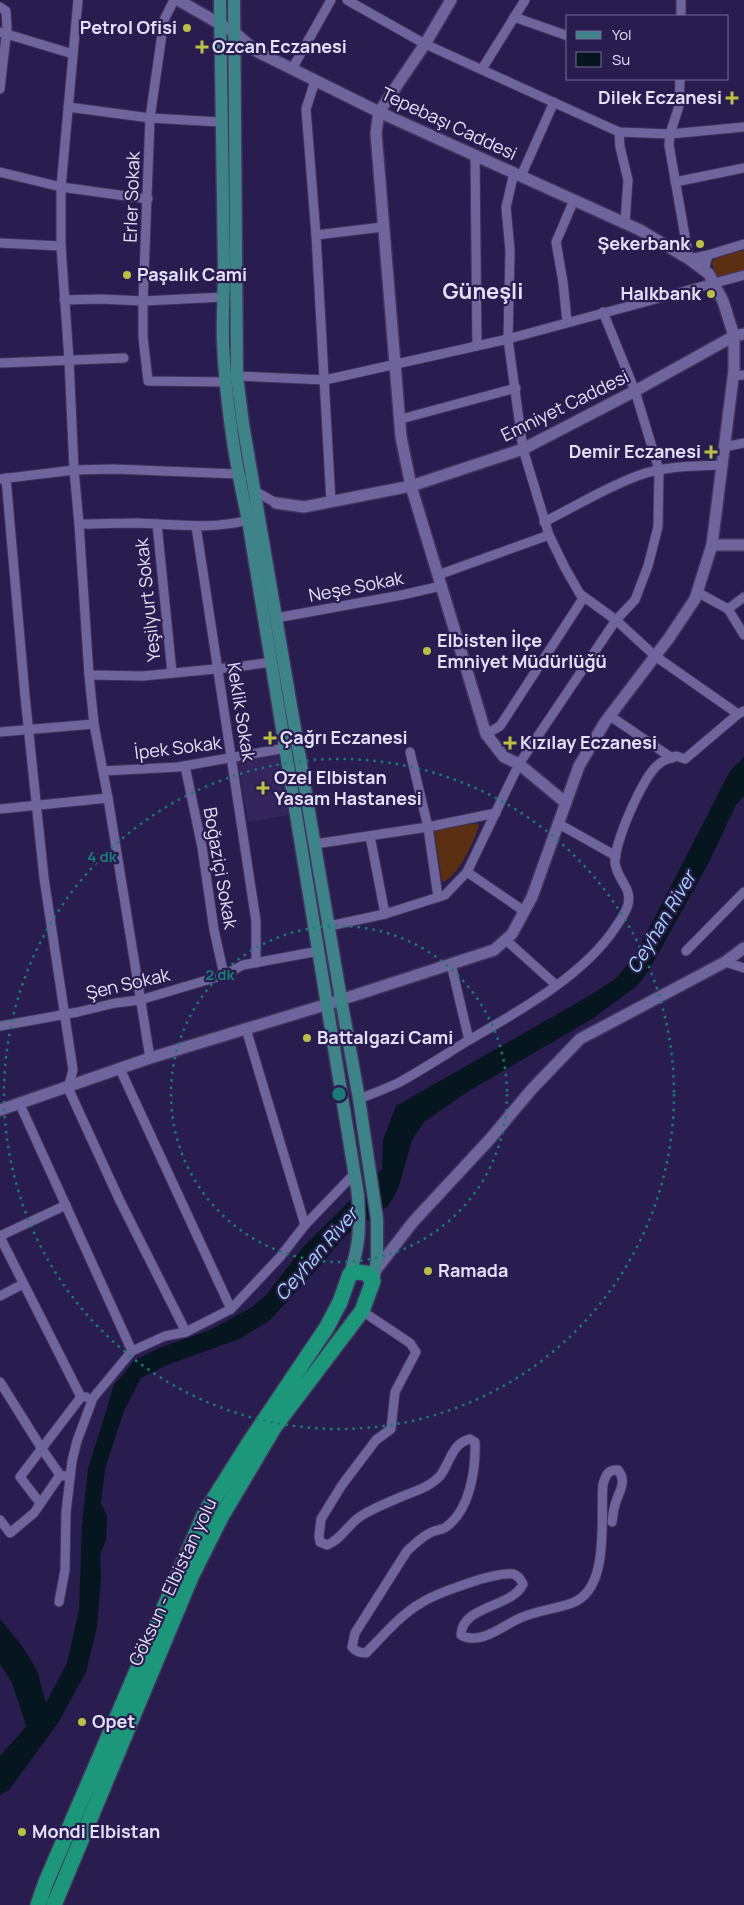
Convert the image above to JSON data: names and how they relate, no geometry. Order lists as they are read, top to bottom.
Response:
{
  "streets": {
    "highway": ["Göksun - Elbistan yolu"],
    "street": [
      "Tepebaşı Caddesi",
      "Erler Sokak",
      "Emniyet Caddesi",
      "Neşe Sokak",
      "Yeşilyurt Sokak",
      "Keklik Sokak",
      "İpek Sokak",
      "Boğaziçi Sokak",
      "Şen Sokak"
    ]
  },
  "crossings": [
    ["Tepebaşı Caddesi", "Göksun - Elbistan yolu"],
    ["Erler Sokak", "Göksun - Elbistan yolu"],
    ["Neşe Sokak", "Göksun - Elbistan yolu"],
    ["Keklik Sokak", "İpek Sokak"],
    ["Keklik Sokak", "Şen Sokak"],
    ["İpek Sokak", "Boğaziçi Sokak"],
    ["İpek Sokak", "Göksun - Elbistan yolu"],
    ["Boğaziçi Sokak", "Şen Sokak"],
    ["Şen Sokak", "Göksun - Elbistan yolu"]
  ],
  "districts": ["Güneşli"],
  "water": ["Ceyhan River"],
  "places": {
    "other": [
      "Petrol Ofisi",
      "Şekerbank",
      "Paşalık Cami",
      "Halkbank",
      "Elbisten İlçe Emniyet Müdürlüğü",
      "Battalgazi Cami",
      "Ramada",
      "Opet",
      "Mondi Elbistan"
    ],
    "health": [
      "Ozcan Eczanesi",
      "Dilek Eczanesi",
      "Demir Eczanesi",
      "Çağrı Eczanesi",
      "Kızılay Eczanesi",
      "Ozel Elbistan Yasam Hastanesi"
    ]
  },
  "legend": ["Yol", "Su"],
  "rings": ["4 dk", "2 dk"]
}
